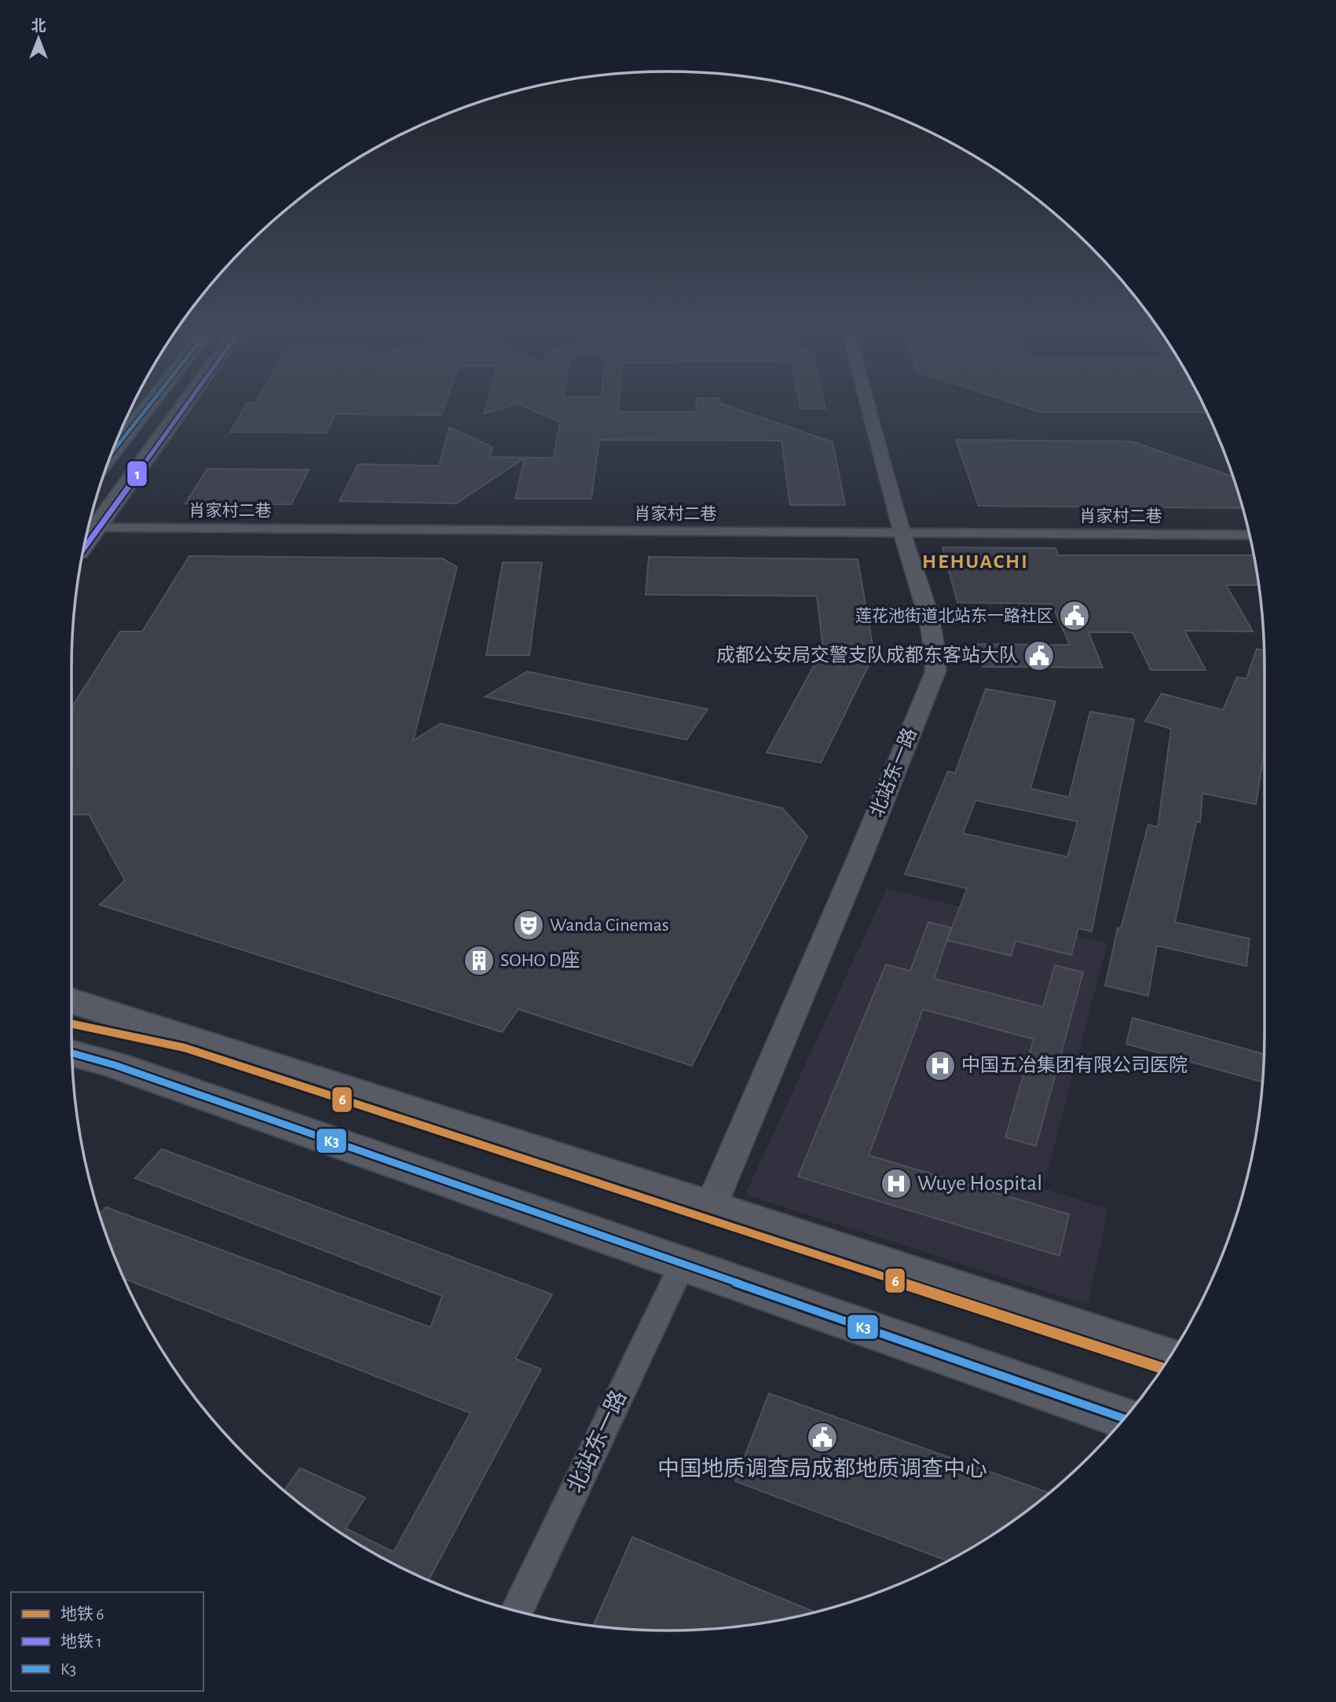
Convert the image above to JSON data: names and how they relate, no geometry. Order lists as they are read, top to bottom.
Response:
{
  "streets": {
    "street": ["肖家村二巷", "北站东一路"]
  },
  "crossings": [
    ["肖家村二巷", "北站东一路"]
  ],
  "districts": ["HEHUACHI"],
  "places": {
    "public building": ["莲花池街道北站东一路社区", "成都公安局交警支队成都东客站大队", "中国地质调查局成都地质调查中心"],
    "theatre": ["Wanda Cinemas"],
    "building": ["SOHO D座"],
    "hospital": ["中国五冶集团有限公司医院", "Wuye Hospital"]
  },
  "lines": ["metro line 1", "transit line K3", "metro line 6"],
  "legend": ["地铁 6", "地铁 1", "K3"],
  "north": "top"
}
